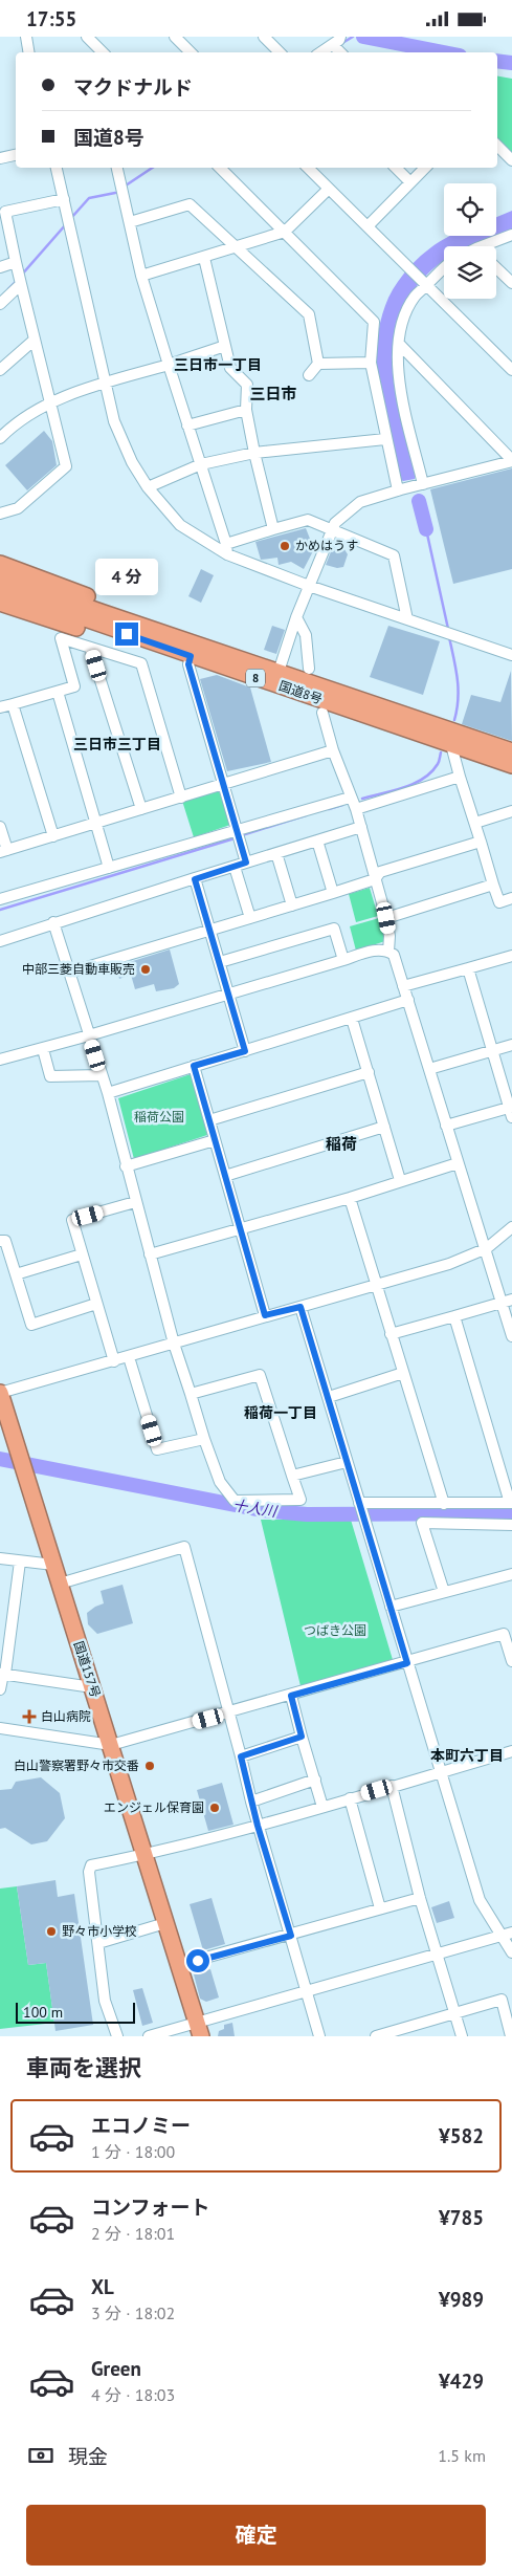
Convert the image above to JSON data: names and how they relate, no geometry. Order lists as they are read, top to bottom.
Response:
{
  "streets": {
    "highway": ["8", "国道8号", "国道157号"]
  },
  "districts": [
    "三日市一丁目",
    "三日市",
    "三日市三丁目",
    "稲荷",
    "稲荷一丁目",
    "本町六丁目"
  ],
  "water": ["十人川"],
  "parks": ["稲荷公園", "つばき公園"],
  "places": {
    "other": [
      "かめはうす",
      "中部三菱自動車販売",
      "白山警察署野々市交番",
      "エンジェル保育園",
      "野々市小学校"
    ],
    "health": ["白山病院"]
  },
  "scale_bar": "100 m",
  "page": {
    "status": "17:55",
    "banner": ["マクドナルド", "国道8号"],
    "bubble": "4 分",
    "scale": "100 m",
    "heading": "車両を選択",
    "list": [
      {
        "name": "エコノミー",
        "note": "1 分 · 18:00",
        "value": "¥582"
      },
      {
        "name": "コンフォート",
        "note": "2 分 · 18:01",
        "value": "¥785"
      },
      {
        "name": "XL",
        "note": "3 分 · 18:02",
        "value": "¥989"
      },
      {
        "name": "Green",
        "note": "4 分 · 18:03",
        "value": "¥429"
      }
    ],
    "pay": ["現金", "1.5 km"],
    "buttons": "確定"
  }
}
